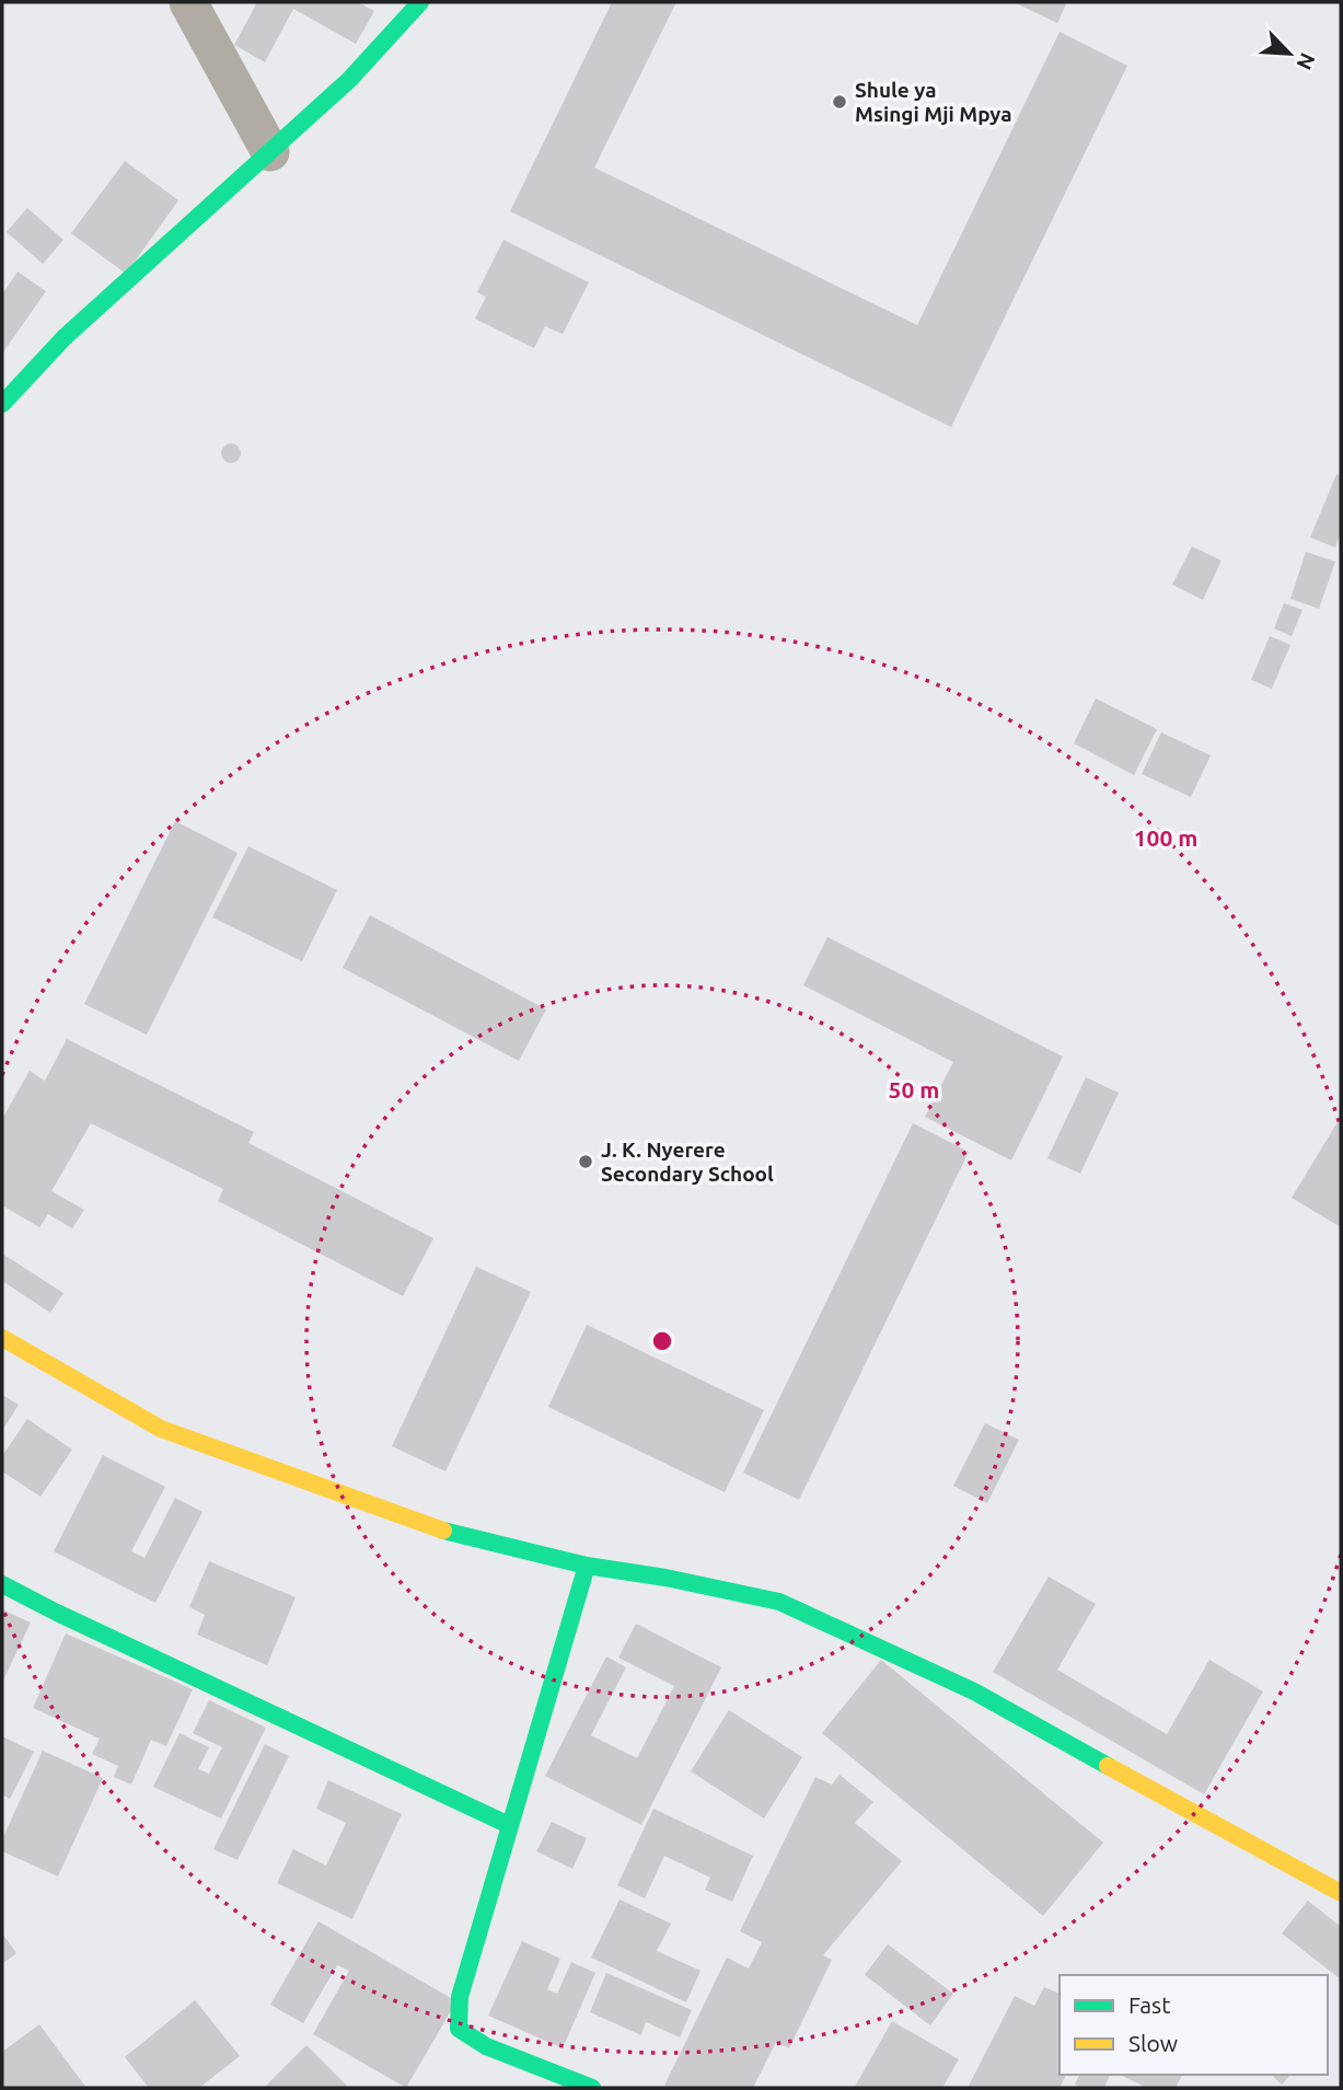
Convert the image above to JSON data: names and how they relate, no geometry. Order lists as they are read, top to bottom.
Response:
{
  "places": ["Shule ya Msingi Mji Mpya", "J. K. Nyerere Secondary School"],
  "legend": ["Fast", "Slow"],
  "north": "bottom right",
  "rings": ["100 m", "50 m"]
}
